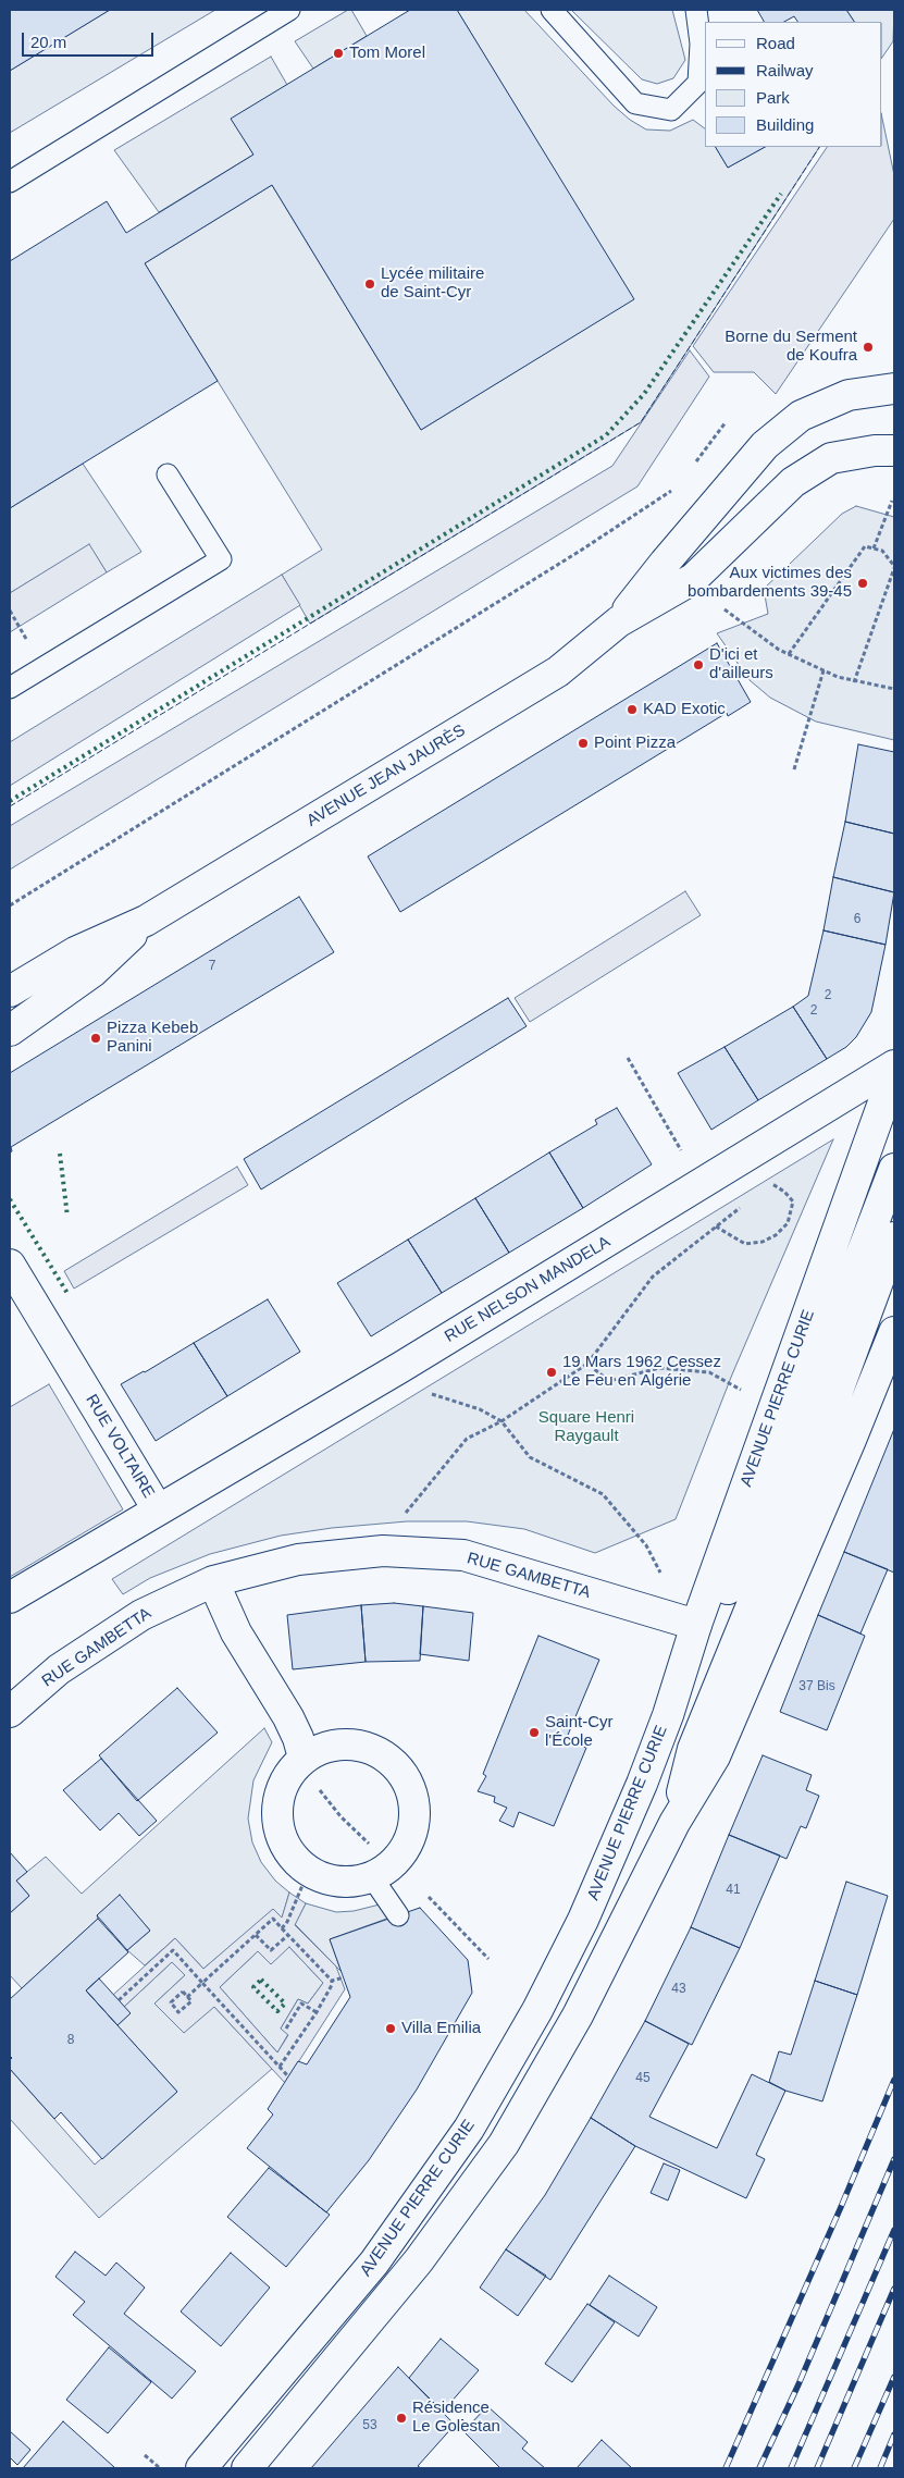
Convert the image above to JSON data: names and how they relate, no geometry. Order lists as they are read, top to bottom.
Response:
{
  "streets": {
    "main road": [
      "AVENUE JEAN JAURÈS",
      "RUE NELSON MANDELA",
      "AVENUE PIERRE CURIE",
      "RUE VOLTAIRE",
      "RUE GAMBETTA"
    ]
  },
  "crossings": [
    ["RUE NELSON MANDELA", "RUE VOLTAIRE"],
    ["AVENUE PIERRE CURIE", "RUE GAMBETTA"]
  ],
  "parks": ["Square Henri Raygault"],
  "places": [
    "Tom Morel",
    "Lycée militaire de Saint-Cyr",
    "Borne du Serment de Koufra",
    "Aux victimes des bombardements 39-45",
    "D'ici et d'ailleurs",
    "KAD Exotic",
    "Point Pizza",
    "Pizza Kebeb Panini",
    "19 Mars 1962 Cessez Le Feu en Algérie",
    "Saint-Cyr l'École",
    "Villa Emilia",
    "Résidence Le Golestan"
  ],
  "house_numbers": [
    "6",
    "7",
    "2",
    "2",
    "37 Bis",
    "41",
    "43",
    "8",
    "45",
    "53"
  ],
  "legend": [
    "Road",
    "Railway",
    "Park",
    "Building"
  ],
  "scale_bar": "20 m"
}
